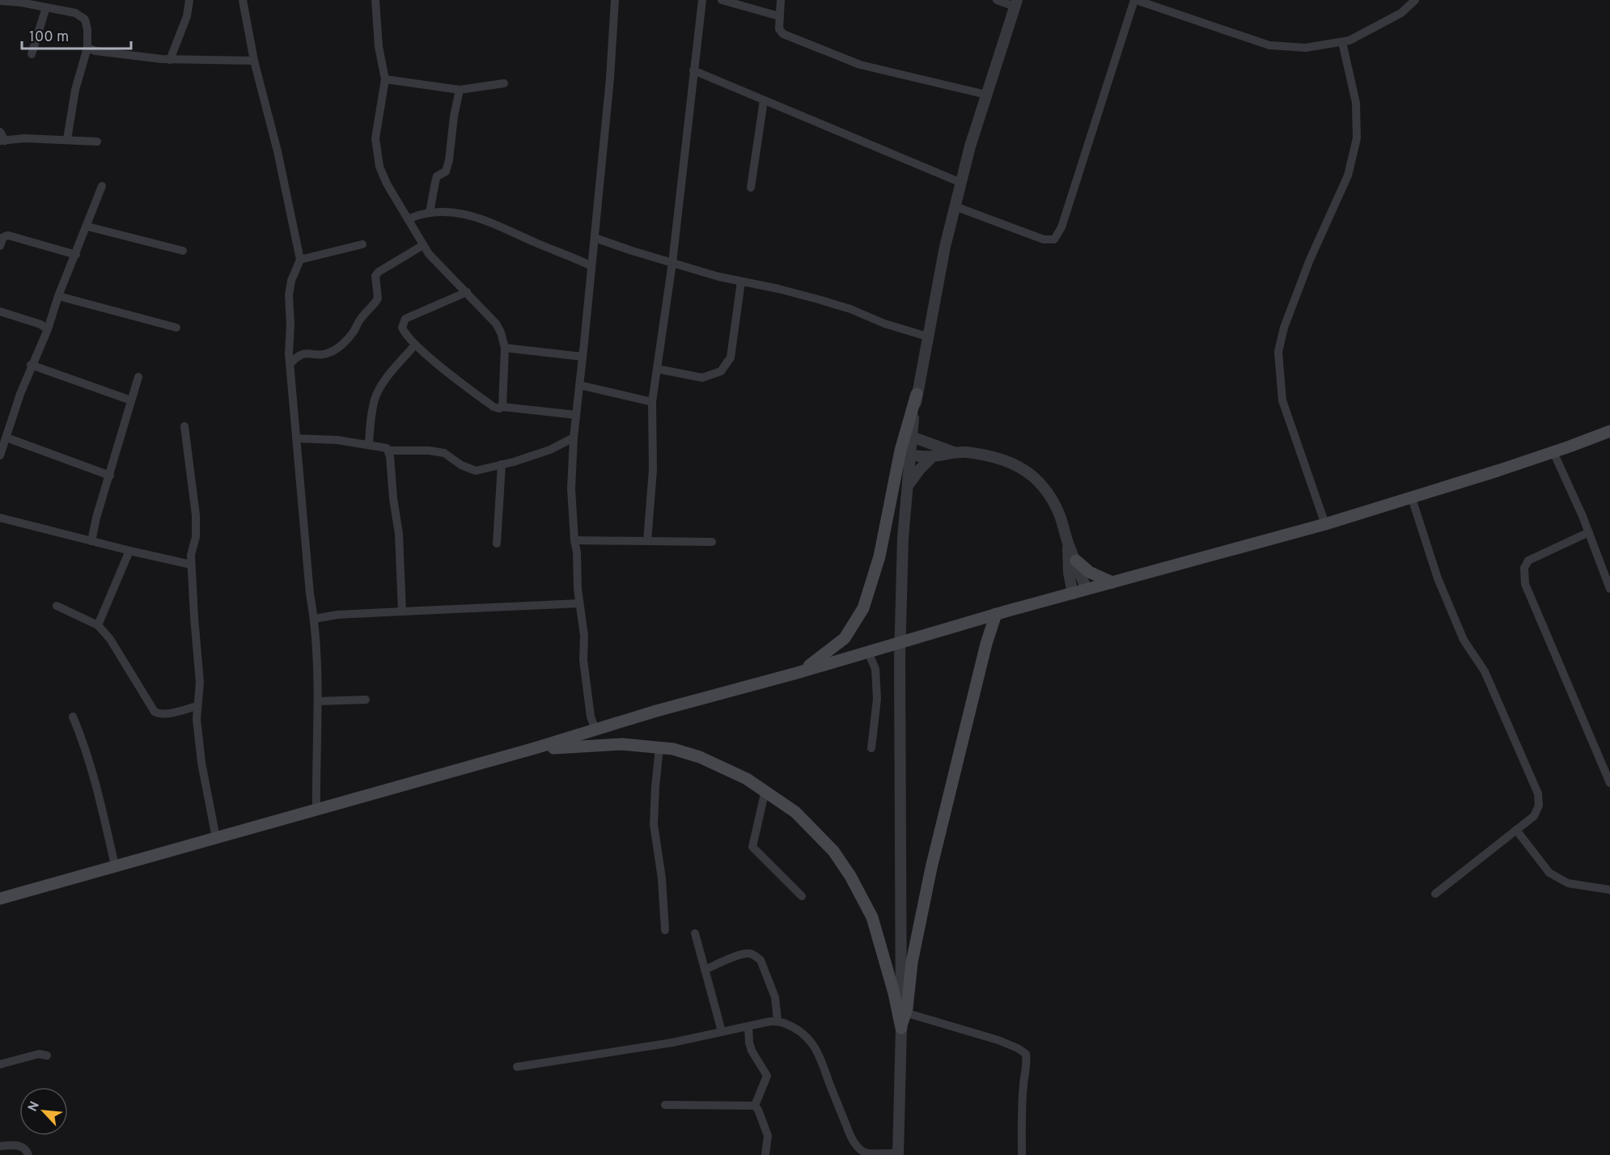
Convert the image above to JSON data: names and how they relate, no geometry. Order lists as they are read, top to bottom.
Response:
{
  "scale_bar": "100 m",
  "north": "top left"
}
